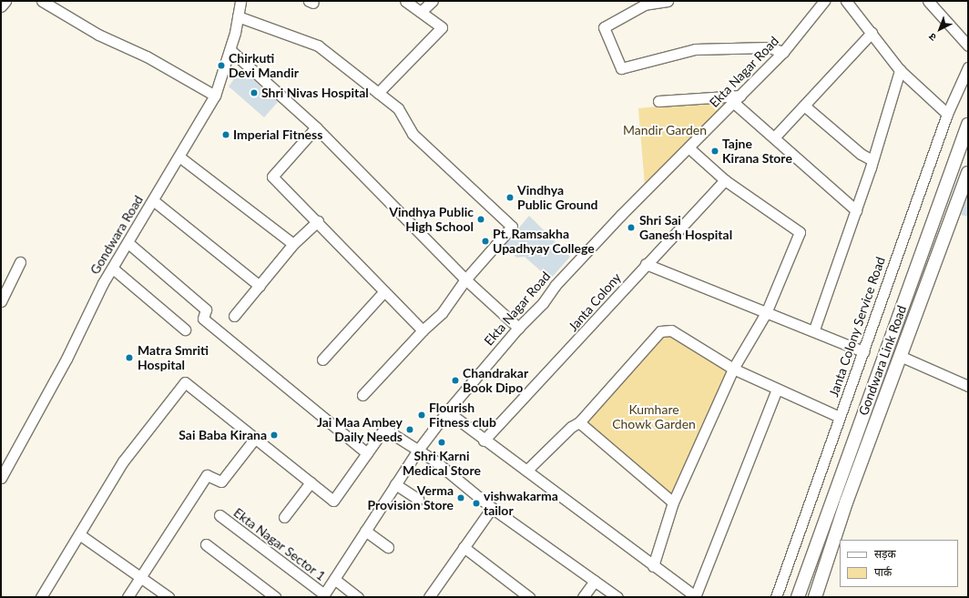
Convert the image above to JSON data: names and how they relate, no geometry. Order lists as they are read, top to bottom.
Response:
{
  "streets": {
    "street": [
      "Ekta Nagar Road",
      "Gondwara Road",
      "Janta Colony",
      "Janta Colony Service Road",
      "Gondwara Link Road",
      "Ekta Nagar Sector 1"
    ]
  },
  "crossings": [
    ["Ekta Nagar Road", "Ekta Nagar Sector 1"]
  ],
  "parks": ["Mandir Garden", "Kumhare Chowk Garden"],
  "places": [
    "Chirkuti Devi Mandir",
    "Shri Nivas Hospital",
    "Imperial Fitness",
    "Tajne Kirana Store",
    "Vindhya Public Ground",
    "Vindhya Public High School",
    "Shri Sai Ganesh Hospital",
    "Pt. Ramsakha Upadhyay College",
    "Matra Smriti Hospital",
    "Chandrakar Book Dipo",
    "Flourish Fitness club",
    "Jai Maa Ambey Daily Needs",
    "Sai Baba Kirana",
    "Shri Karni Medical Store",
    "Verma Provision Store",
    "vishwakarma tailor"
  ],
  "legend": ["सड़क", "पार्क"],
  "north": "bottom left"
}
